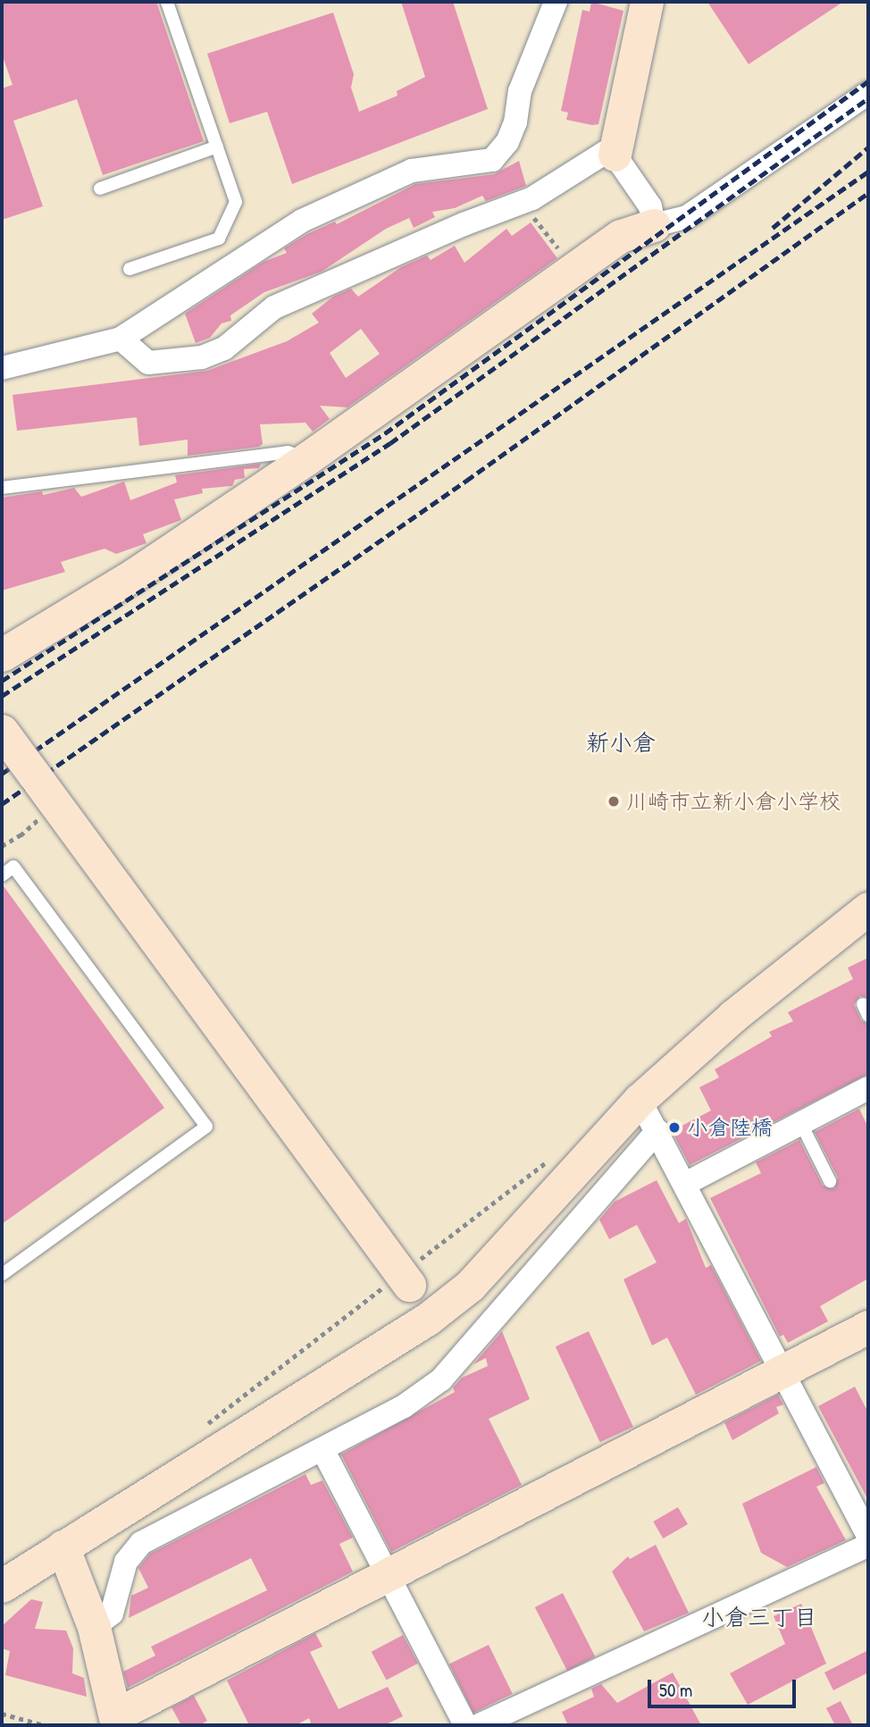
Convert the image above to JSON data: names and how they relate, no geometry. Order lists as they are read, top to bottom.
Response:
{
  "districts": ["新小倉", "小倉三丁目"],
  "places": ["川崎市立新小倉小学校", "小倉陸橋"],
  "scale_bar": "50 m"
}
